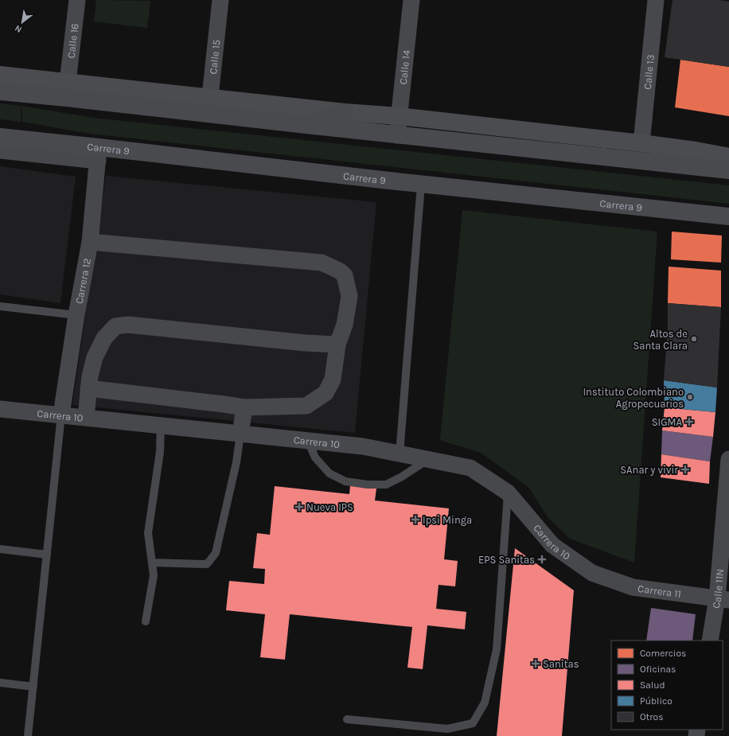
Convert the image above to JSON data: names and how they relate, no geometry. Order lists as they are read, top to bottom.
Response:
{
  "streets": {
    "main road": ["Carrera 9"],
    "street": [
      "Calle 16",
      "Calle 15",
      "Calle 14",
      "Calle 13",
      "Carrera 12",
      "Carrera 10",
      "Calle 11N",
      "Carrera 11"
    ]
  },
  "crossings": [
    ["Carrera 9", "Carrera 12"],
    ["Carrera 12", "Carrera 10"],
    ["Carrera 10", "Carrera 11"],
    ["Calle 11N", "Carrera 11"]
  ],
  "places": {
    "other": ["Altos de Santa Clara", "Instituto Colombiano Agropecuarios"],
    "health": [
      "SIGMA",
      "SAnar y vivir",
      "Nueva IPS",
      "Ipsi Minga",
      "EPS Sanitas",
      "Sanitas"
    ]
  },
  "legend": [
    "Comercios",
    "Oficinas",
    "Salud",
    "Público",
    "Otros"
  ],
  "north": "bottom left"
}
